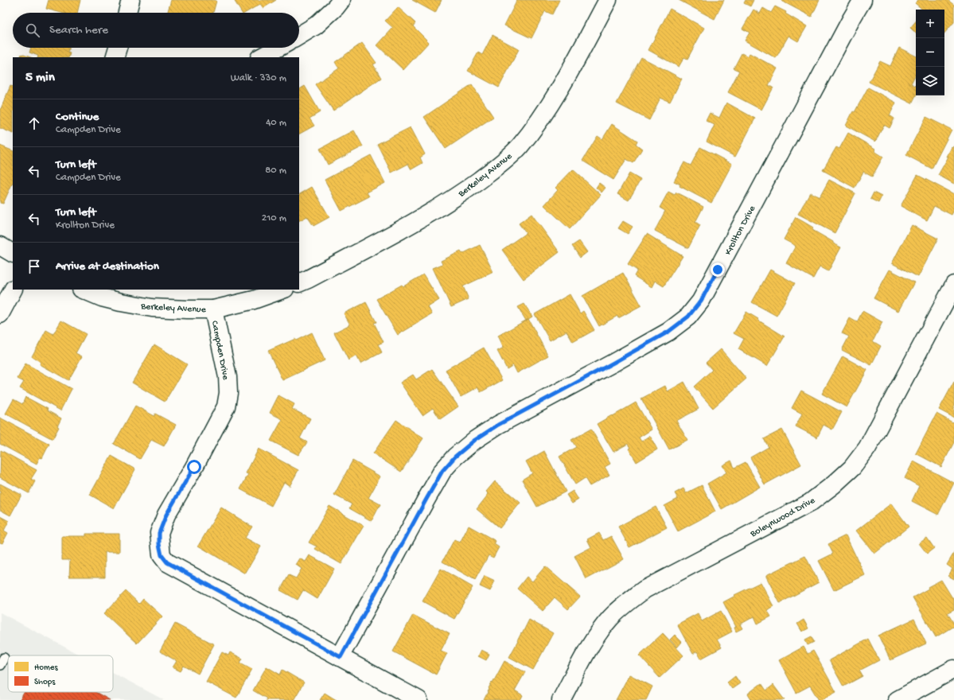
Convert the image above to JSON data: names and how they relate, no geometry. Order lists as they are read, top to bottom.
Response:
{
  "streets": {
    "street": [
      "Berkeley Avenue",
      "Krollton Drive",
      "Campden Drive",
      "Boleynwood Drive"
    ]
  },
  "crossings": [
    ["Berkeley Avenue", "Campden Drive"],
    ["Krollton Drive", "Campden Drive"]
  ],
  "legend": ["Homes", "Shops"],
  "page": {
    "map_buttons": ["+", "−"],
    "search": "Search here",
    "heading": ["5 min", "Walk · 330 m"],
    "list": [
      ["Continue", "Campden Drive", "40 m"],
      ["Turn left", "Campden Drive", "80 m"],
      ["Turn left", "Krollton Drive", "210 m"],
      "Arrive at destination"
    ]
  }
}
